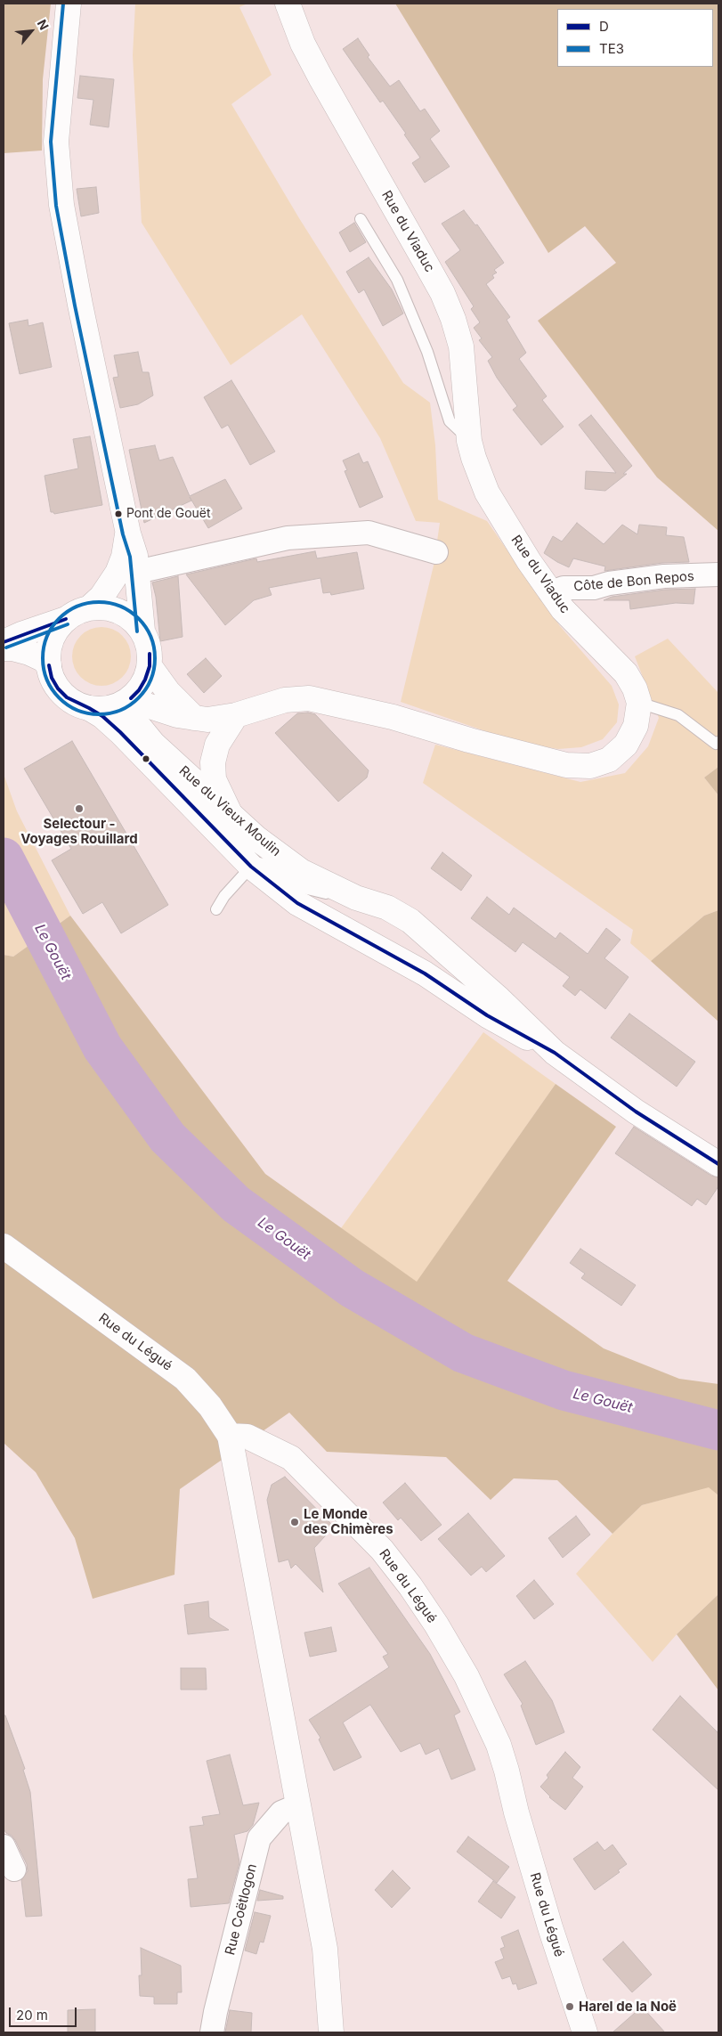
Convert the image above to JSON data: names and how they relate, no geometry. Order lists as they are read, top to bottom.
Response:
{
  "streets": {
    "main road": ["Rue du Viaduc", "Rue du Vieux Moulin", "Rue du Légué"],
    "street": ["Côte de Bon Repos", "Rue Coëtlogon"]
  },
  "crossings": [
    ["Rue du Viaduc", "Côte de Bon Repos"]
  ],
  "water": ["Le Gouët"],
  "places": [
    "Pont de Gouët",
    "Selectour - Voyages Rouillard",
    "Le Monde des Chimères",
    "Harel de la Noë"
  ],
  "lines": ["transit line TE3", "transit line D"],
  "legend": ["D", "TE3"],
  "scale_bar": "20 m",
  "north": "top right"
}
